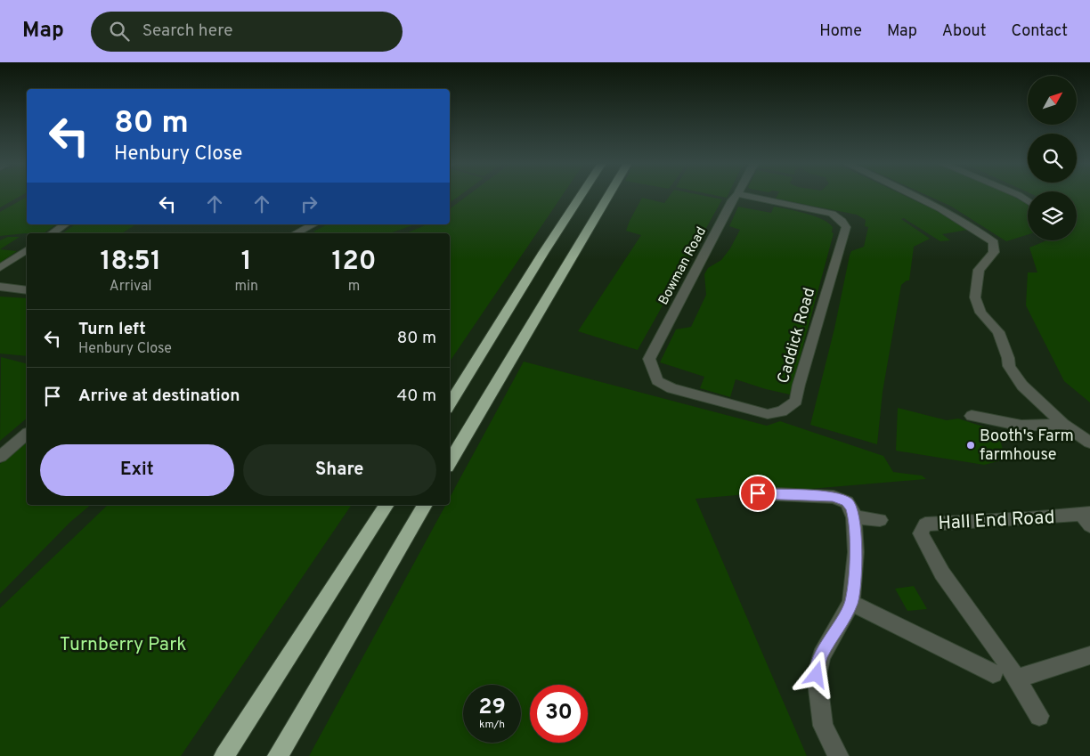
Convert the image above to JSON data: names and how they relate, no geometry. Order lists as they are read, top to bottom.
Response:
{
  "streets": {
    "street": ["Bowman Road", "Caddick Road", "Hall End Road"]
  },
  "crossings": [
    ["Bowman Road", "Caddick Road"]
  ],
  "parks": ["Turnberry Park"],
  "places": ["Booth's Farm farmhouse"],
  "north": "top right",
  "page": {
    "header": "Map",
    "search": "Search here",
    "nav": [
      "Home",
      "Map",
      "About",
      "Contact"
    ],
    "turn": ["80 m", "Henbury Close"],
    "eta": [
      "18:51",
      "Arrival",
      "1",
      "min",
      "120",
      "m"
    ],
    "list": [
      {
        "name": "Turn left",
        "note": "Henbury Close",
        "value": "80 m"
      },
      {
        "name": "Arrive at destination",
        "value": "40 m"
      }
    ],
    "buttons": ["Exit", "Share"],
    "speed": "29 km/h",
    "limit": "30"
  }
}
